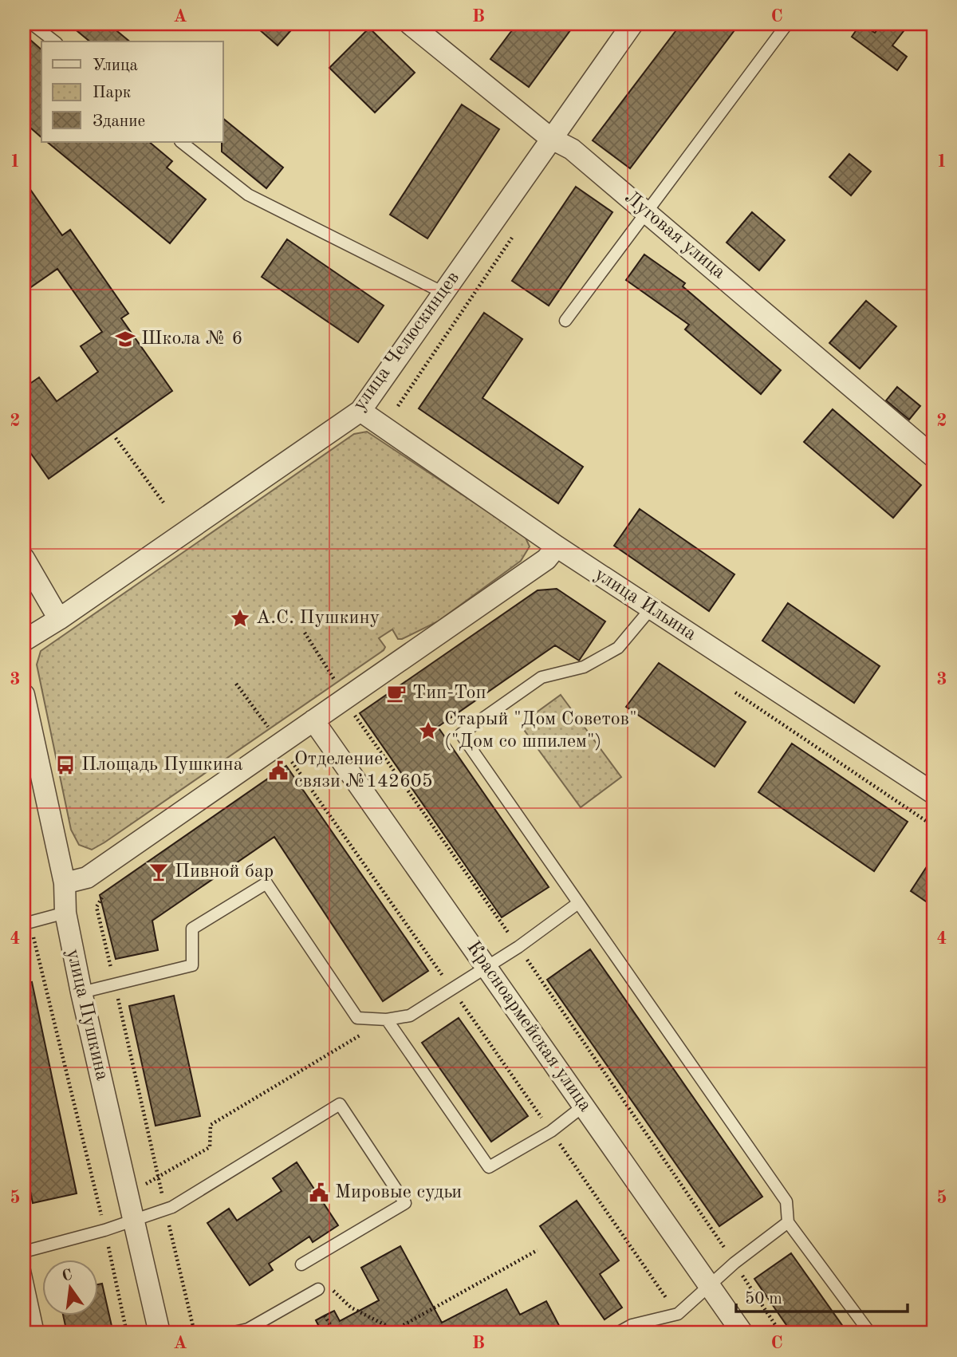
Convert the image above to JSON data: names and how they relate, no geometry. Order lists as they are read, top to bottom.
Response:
{
  "streets": {
    "street": [
      "Луговая улица",
      "улица Челюскинцев",
      "улица Ильина",
      "улица Пушкина",
      "Красноармейская улица"
    ]
  },
  "crossings": [
    ["Луговая улица", "улица Челюскинцев"],
    ["улица Челюскинцев", "улица Ильина"]
  ],
  "places": {
    "school or university": ["Школа № 6"],
    "place": ["А.С. Пушкину", "Старый \"Дом Советов\" (\"Дом со шпилем\")"],
    "cafe": ["Тип-Топ"],
    "bus stop": ["Площадь Пушкина"],
    "public building": ["Отделение связи №142605", "Мировые судьи"],
    "bar": ["Пивной бар"]
  },
  "legend": ["Улица", "Парк", "Здание"],
  "scale_bar": "50 m",
  "north": "top",
  "grid": {
    "columns": ["A", "B", "C"],
    "rows": [
      "1",
      "2",
      "3",
      "4",
      "5"
    ]
  }
}
